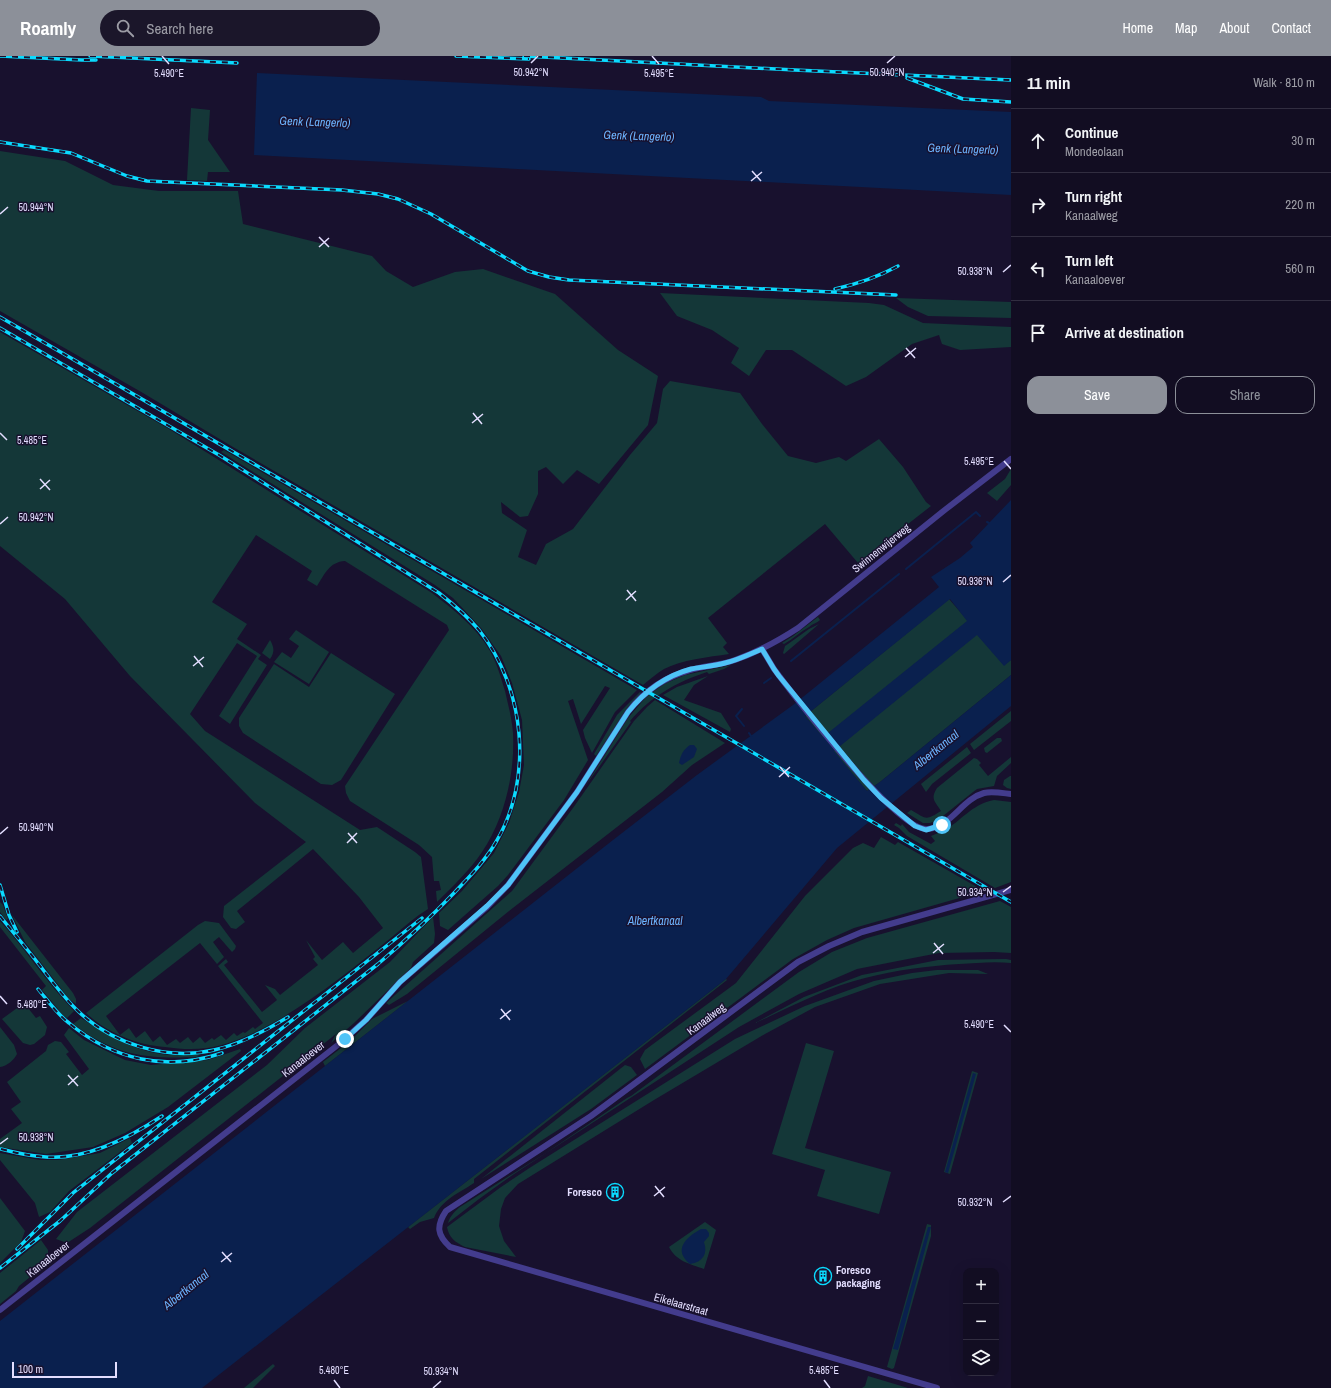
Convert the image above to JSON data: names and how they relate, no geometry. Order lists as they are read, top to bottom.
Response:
{
  "streets": {
    "street": [
      "Swinnenwijerweg",
      "Kanaalweg",
      "Kanaaloever",
      "Eikelaarstraat"
    ]
  },
  "crossings": [
    ["Swinnenwijerweg", "Kanaaloever"],
    ["Kanaalweg", "Eikelaarstraat"]
  ],
  "water": ["Genk (Langerlo)", "Albertkanaal"],
  "places": {
    "building": ["Foresco", "Foresco packaging"]
  },
  "scale_bar": "100 m",
  "page": {
    "header": "Roamly",
    "search": "Search here",
    "nav": [
      "Home",
      "Map",
      "About",
      "Contact"
    ],
    "heading": ["11 min", "Walk · 810 m"],
    "list": [
      ["Continue", "Mondeolaan", "30 m"],
      ["Turn right", "Kanaalweg", "220 m"],
      ["Turn left", "Kanaaloever", "560 m"],
      "Arrive at destination"
    ],
    "buttons": ["Save", "Share"],
    "map_buttons": ["+", "−"],
    "scale": "100 m"
  },
  "coordinates": [
    "50.942°N",
    "50.940°N",
    "5.490°E",
    "5.495°E",
    "50.944°N",
    "50.938°N",
    "5.485°E",
    "50.936°N",
    "50.934°N",
    "5.480°E",
    "50.932°N"
  ]
}
